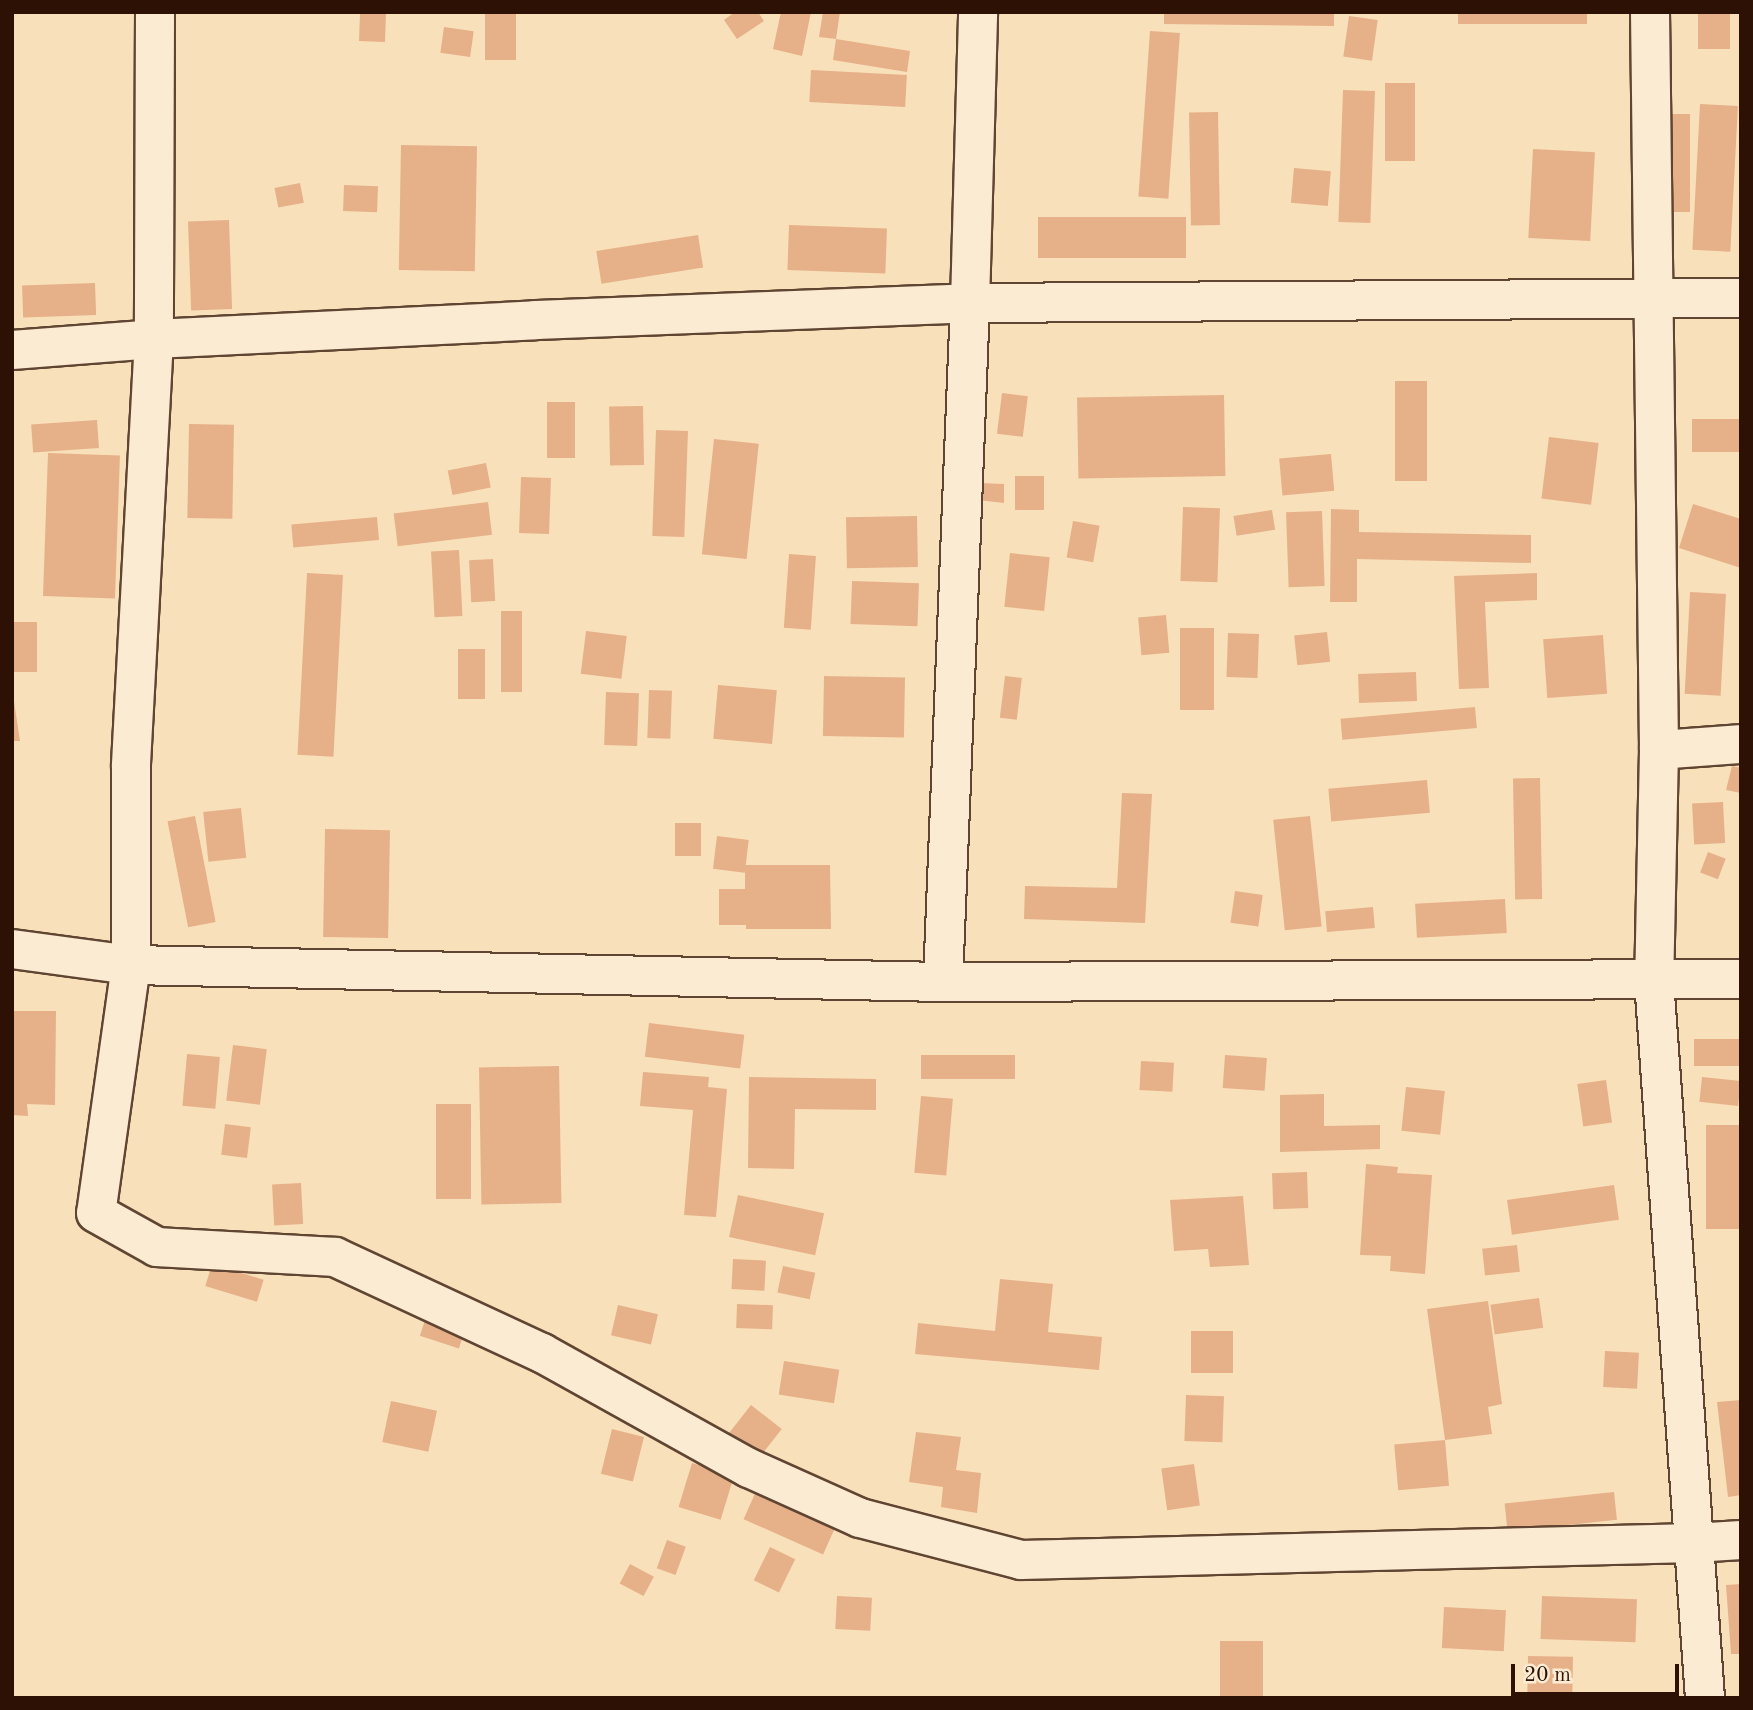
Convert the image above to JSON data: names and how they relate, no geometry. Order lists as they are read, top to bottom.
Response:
{
  "scale_bar": "20 m"
}
